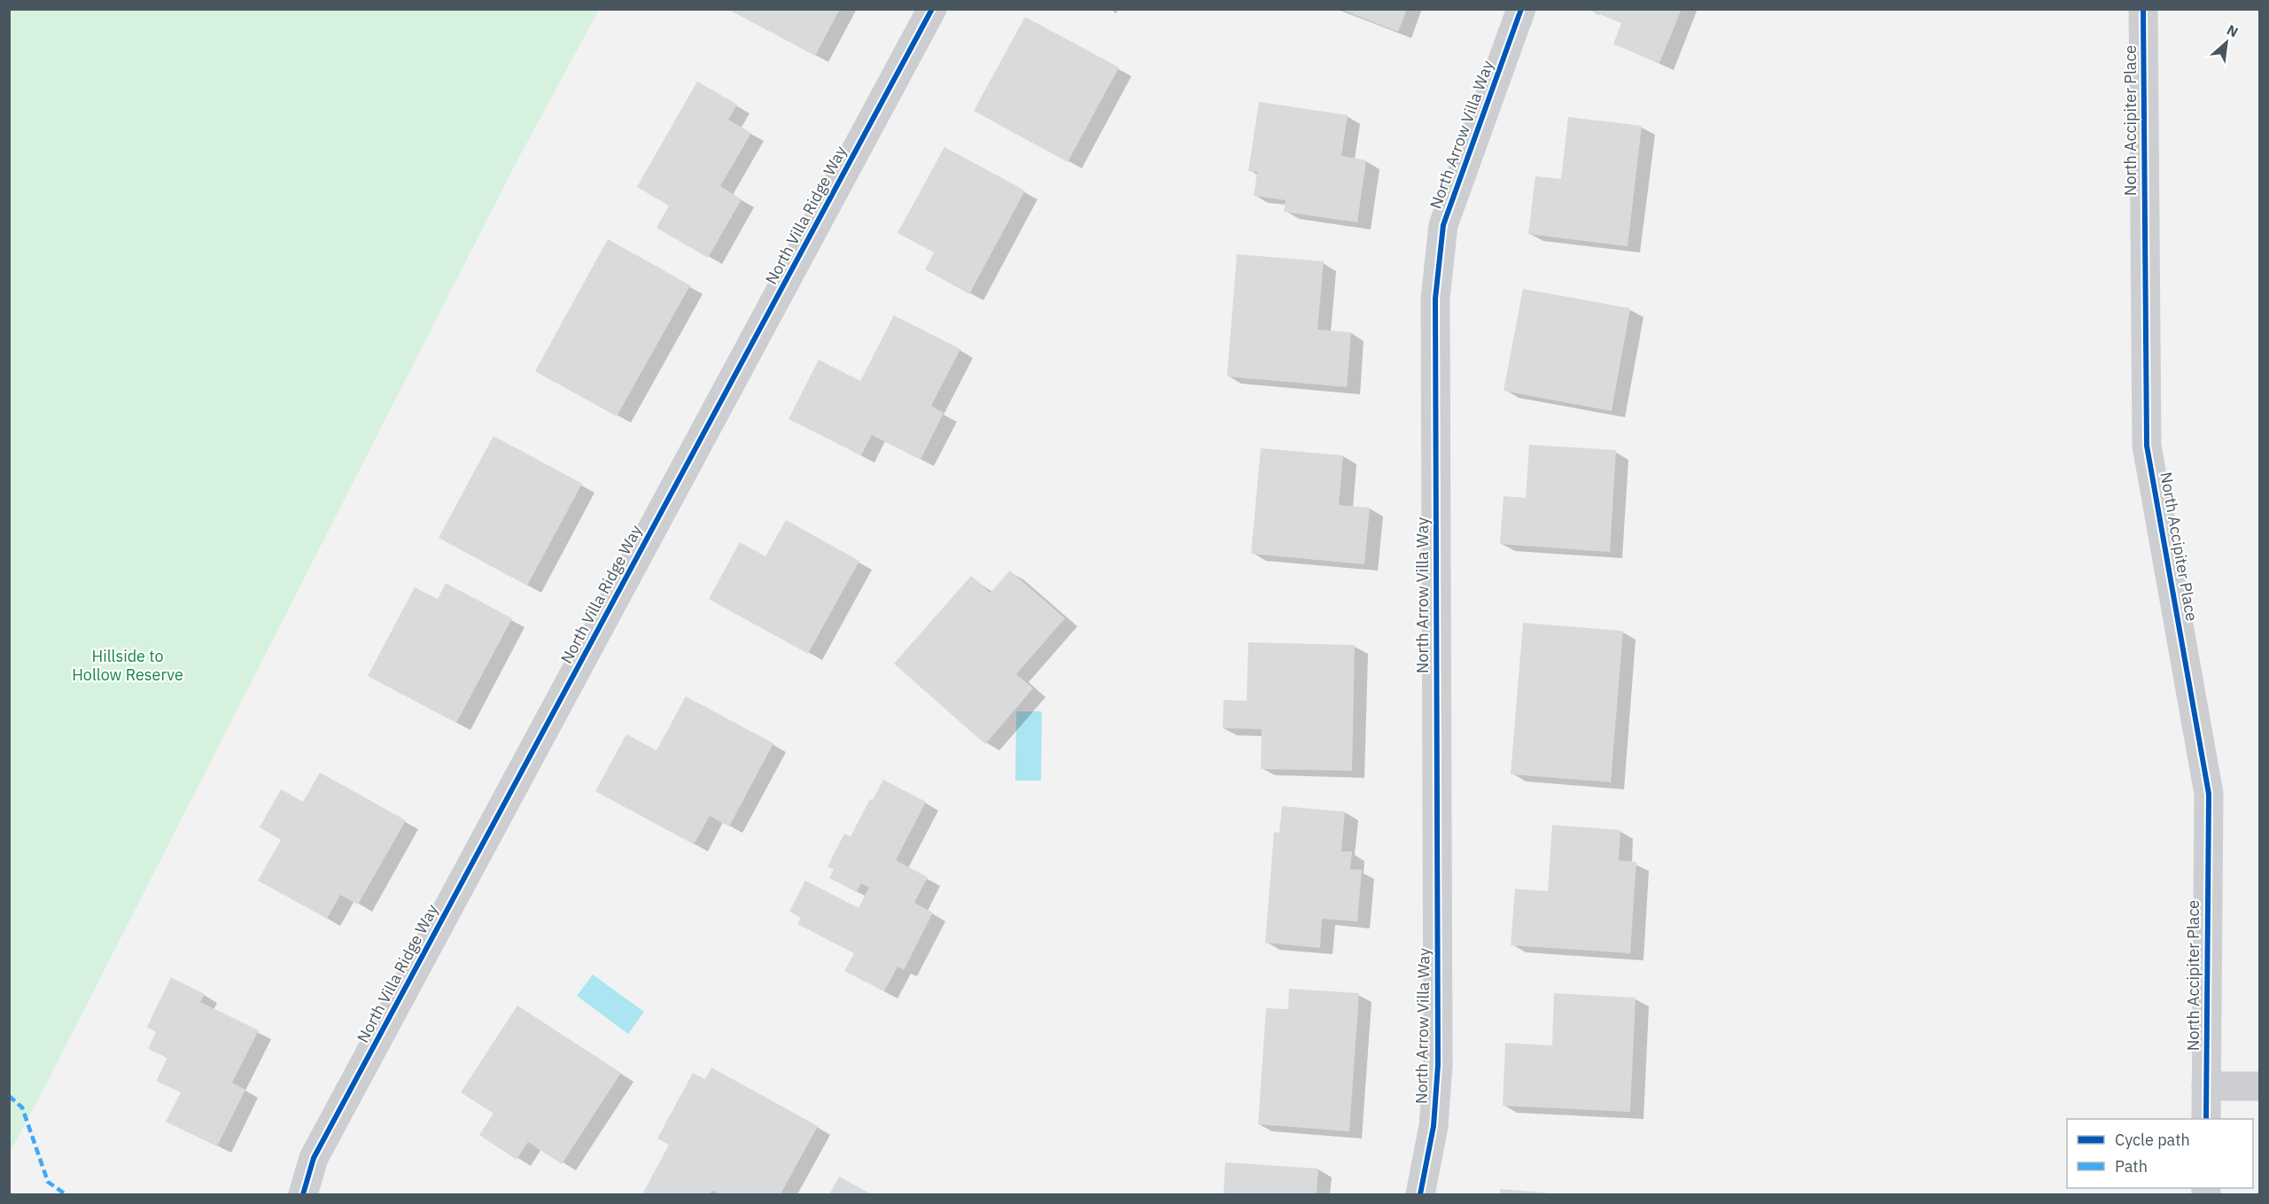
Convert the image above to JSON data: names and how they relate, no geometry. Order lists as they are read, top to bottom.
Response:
{
  "streets": {
    "street": ["North Accipiter Place", "North Arrow Villa Way", "North Villa Ridge Way"]
  },
  "parks": ["Hillside to Hollow Reserve"],
  "legend": ["Cycle path", "Path"],
  "north": "top right"
}
